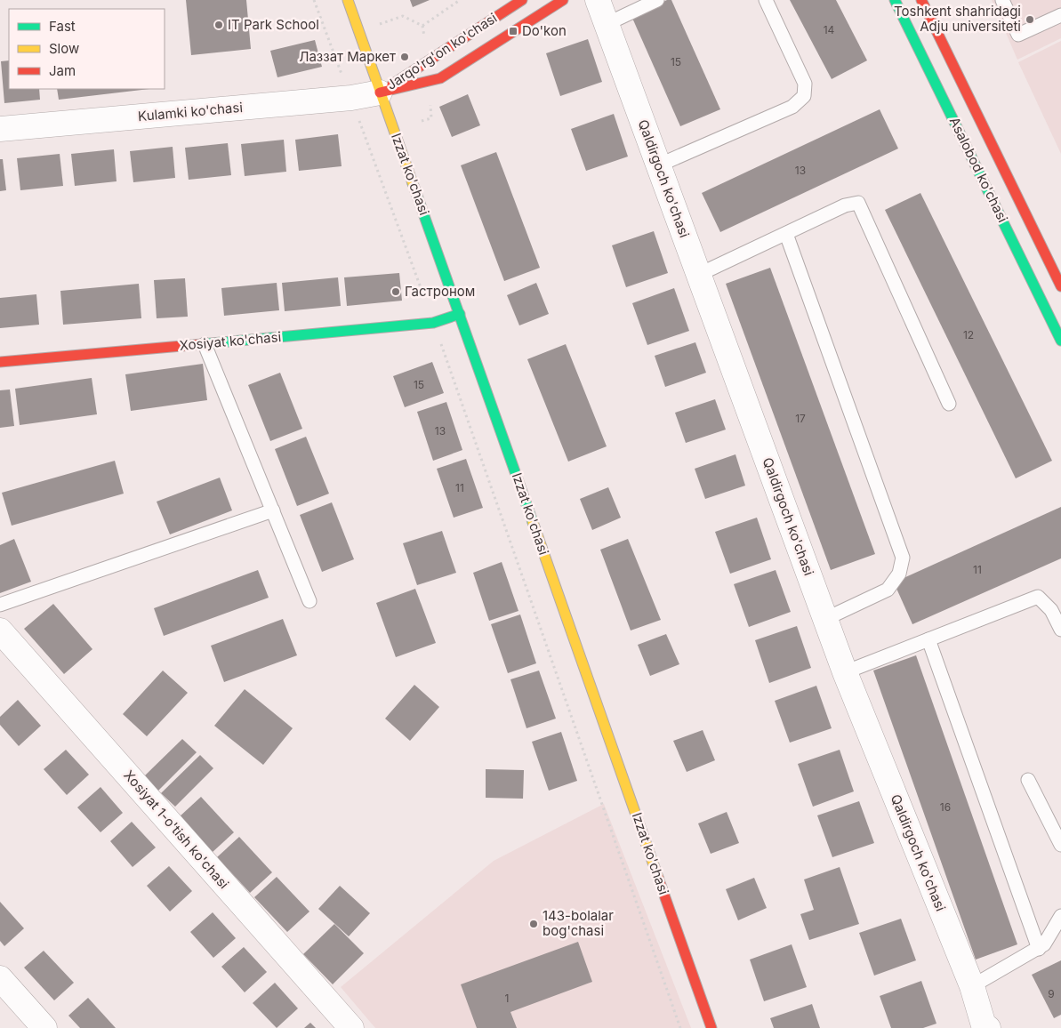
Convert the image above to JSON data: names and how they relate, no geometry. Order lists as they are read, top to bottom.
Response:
{
  "streets": {
    "main road": [
      "Jarqo'rg'on ko'chasi",
      "Asalobod ko'chasi",
      "Izzat ko'chasi",
      "Xosiyat ko'chasi"
    ],
    "street": ["Kulamki ko'chasi", "Qaldirgoch ko'chasi", "Xosiyat 1-o'tish ko'chasi"]
  },
  "crossings": [
    ["Jarqo'rg'on ko'chasi", "Kulamki ko'chasi"],
    ["Jarqo'rg'on ko'chasi", "Izzat ko'chasi"],
    ["Kulamki ko'chasi", "Izzat ko'chasi"],
    ["Izzat ko'chasi", "Xosiyat ko'chasi"]
  ],
  "places": {
    "other": [
      "Toshkent shahridagi Adju universiteti",
      "IT Park School",
      "Лаззат Маркет",
      "Гастроном",
      "143-bolalar bog'chasi"
    ],
    "transit": ["Do'kon"]
  },
  "house_numbers": [
    "14",
    "15",
    "13",
    "12",
    "15",
    "17",
    "13",
    "11",
    "11",
    "16",
    "9",
    "1"
  ],
  "legend": ["Fast", "Slow", "Jam"]
}
